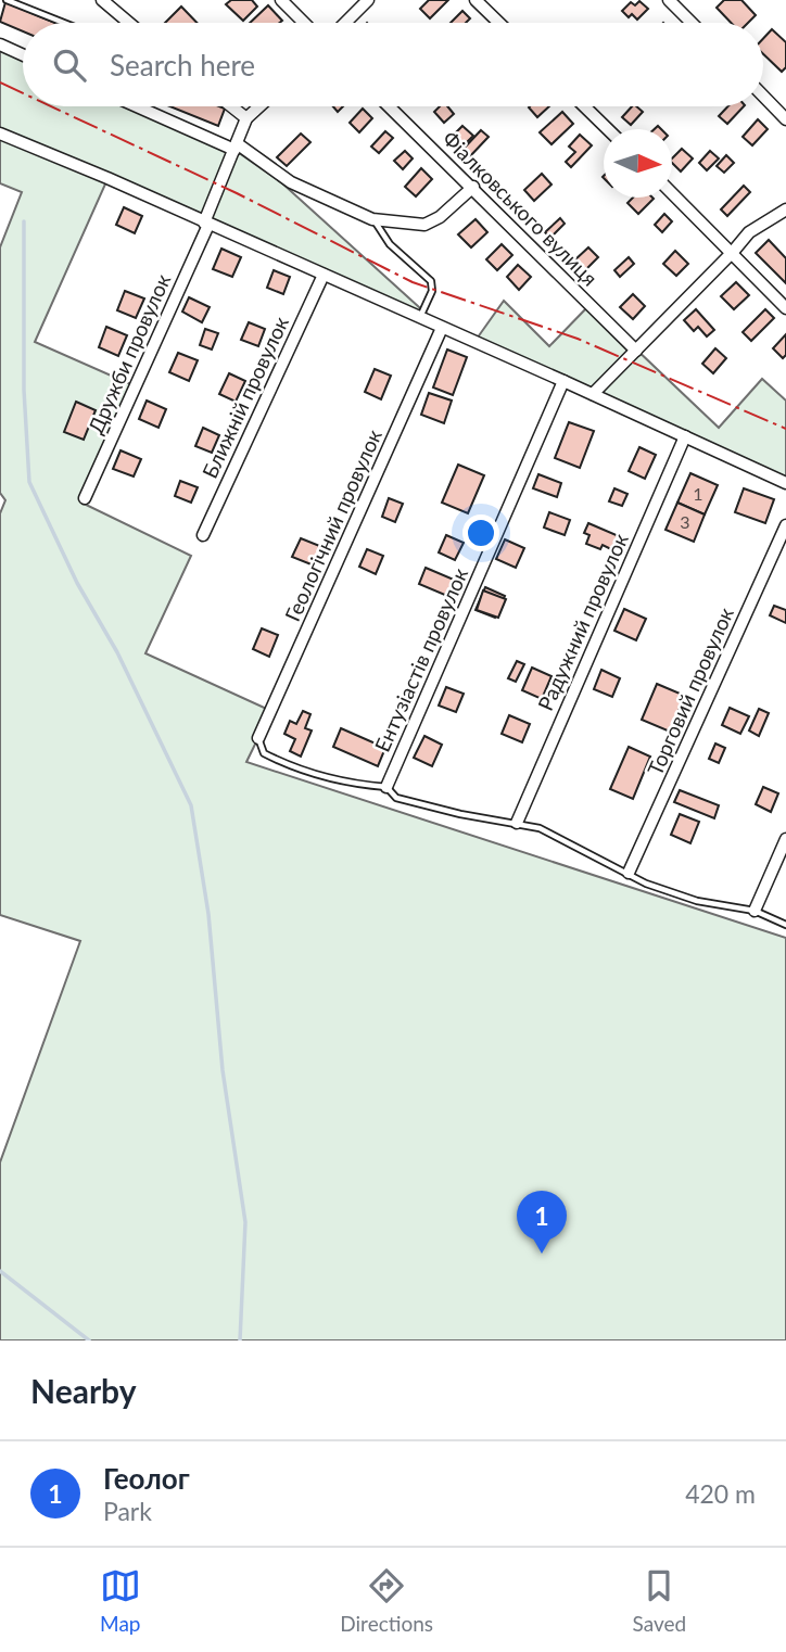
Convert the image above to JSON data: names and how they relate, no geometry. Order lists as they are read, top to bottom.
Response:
{
  "streets": {
    "street": [
      "Фіалковського вулиця",
      "Дружби провулок",
      "Ближній провулок",
      "Геологічний провулок",
      "Радужний провулок",
      "Ентузіастів провулок",
      "Торговий провулок"
    ]
  },
  "house_numbers": ["1", "3"],
  "north": "right",
  "page": {
    "search": "Search here",
    "pins": "1",
    "heading": "Nearby",
    "list": [
      {
        "mark": "1",
        "name": "Геолог",
        "note": "Park",
        "value": "420 m"
      }
    ],
    "nav": ["Map", "Directions", "Saved"]
  }
}
